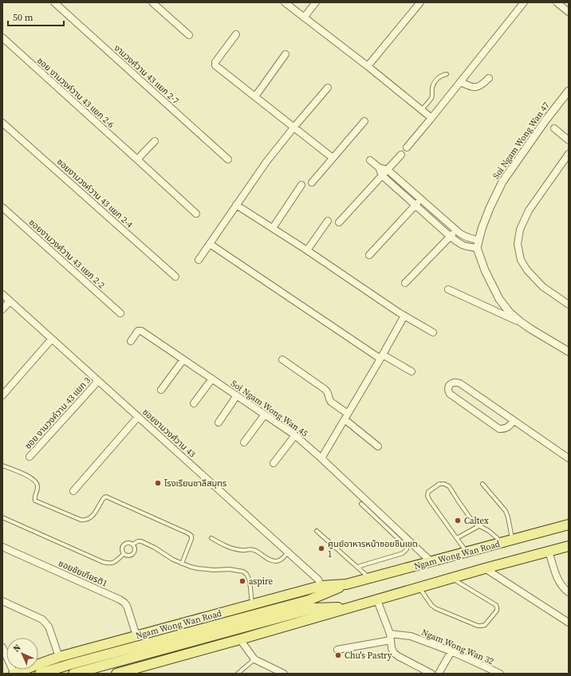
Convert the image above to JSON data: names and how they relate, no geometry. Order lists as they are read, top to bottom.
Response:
{
  "streets": {
    "main road": ["Ngam Wong Wan Road"],
    "street": [
      "งามวงศ์วาน 43 แยก 2-7",
      "ซอย งามวงค์วาน 43 แยก 2-6",
      "Soi Ngam Wong Wan 47",
      "ซอยงามวงค์วาน 43 แยก 2-4",
      "ซอยงามวงศ์วาน 43 แยก 2-2",
      "Soi Ngam Wong Wan 45",
      "ซอย งามวงค์วาน 43 แยก 3",
      "ซอยงามวงศ์วาน 43",
      "ซอยชัยเกียรติ1",
      "Ngam Wong Wan 32"
    ]
  },
  "crossings": [
    ["Soi Ngam Wong Wan 45", "Ngam Wong Wan Road"],
    ["ซอย งามวงค์วาน 43 แยก 3", "ซอยงามวงศ์วาน 43"],
    ["ซอยงามวงศ์วาน 43", "Ngam Wong Wan Road"],
    ["Ngam Wong Wan Road", "ซอยชัยเกียรติ1"]
  ],
  "places": [
    "โรงเรียนชาลีสมุทร",
    "Caltex",
    "ศูนย์อาหารหน้าซอยชินเขต 1",
    "aspire",
    "Chu's Pastry"
  ],
  "scale_bar": "50 m",
  "north": "top left"
}
